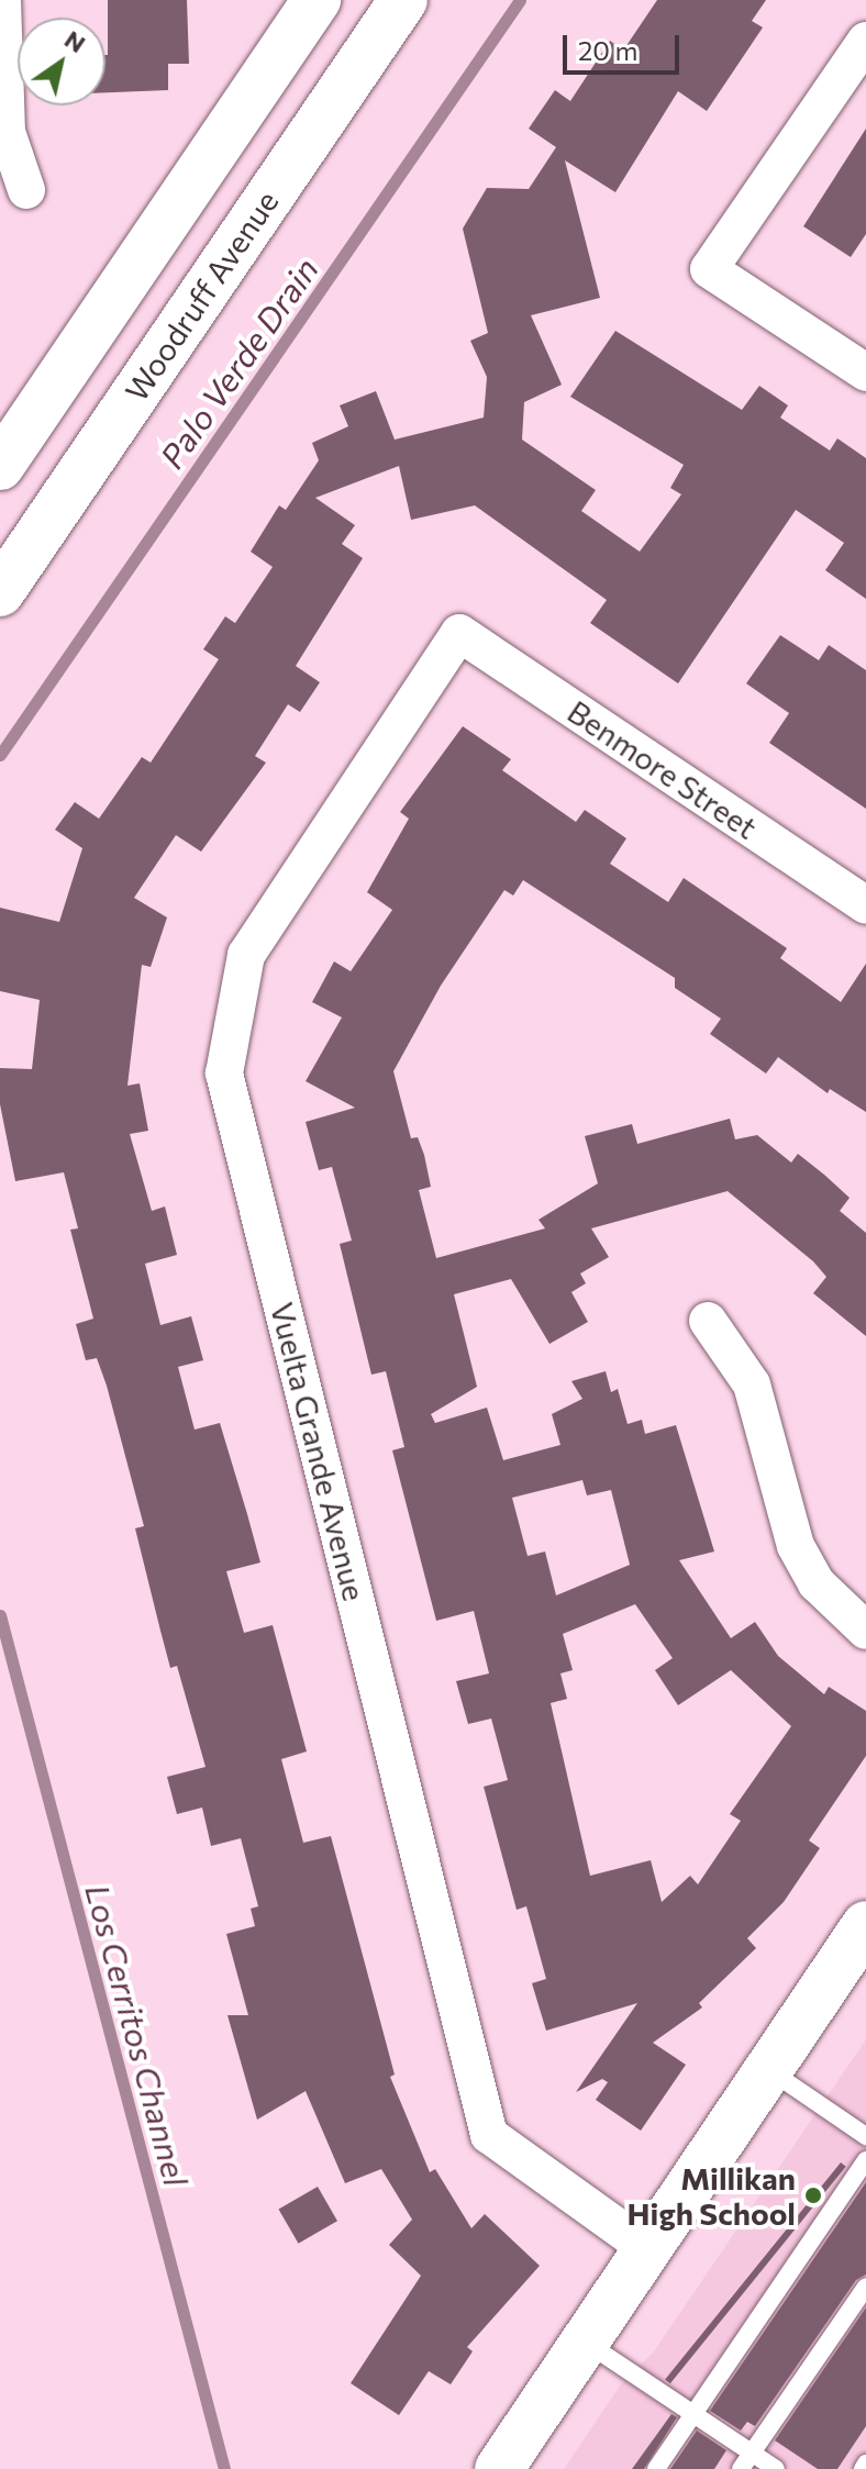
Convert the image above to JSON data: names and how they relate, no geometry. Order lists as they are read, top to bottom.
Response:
{
  "streets": {
    "main road": ["Woodruff Avenue"],
    "street": ["Benmore Street", "Vuelta Grande Avenue"]
  },
  "crossings": [
    ["Benmore Street", "Vuelta Grande Avenue"]
  ],
  "water": ["Palo Verde Drain", "Los Cerritos Channel"],
  "places": ["Millikan High School"],
  "scale_bar": "20 m",
  "north": "top right"
}
